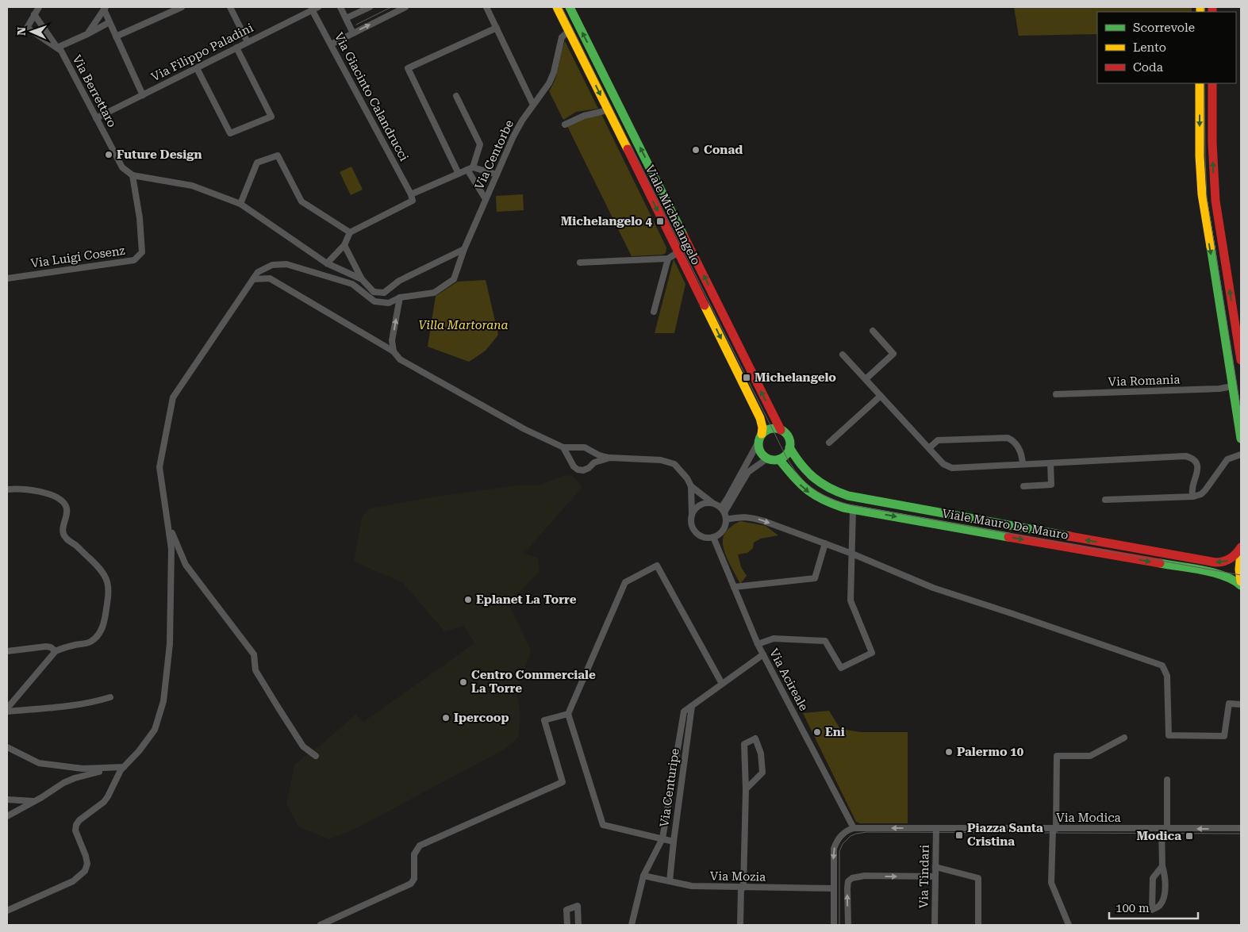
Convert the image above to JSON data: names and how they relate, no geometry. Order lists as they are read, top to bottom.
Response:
{
  "streets": {
    "street": [
      "Via Filippo Paladini",
      "Via Berrettaro",
      "Via Giacinto Calandrucci",
      "Via Centorbe",
      "Viale Michelangelo",
      "Via Luigi Cosenz",
      "Via Romania",
      "Viale Mauro De Mauro",
      "Via Acireale",
      "Via Centuripe",
      "Via Modica",
      "Via Mozia",
      "Via Tindari"
    ]
  },
  "crossings": [
    ["Via Filippo Paladini", "Via Berrettaro"],
    ["Via Filippo Paladini", "Via Giacinto Calandrucci"],
    ["Via Berrettaro", "Via Luigi Cosenz"],
    ["Via Centorbe", "Viale Michelangelo"],
    ["Viale Michelangelo", "Viale Mauro De Mauro"],
    ["Via Centuripe", "Via Mozia"],
    ["Via Modica", "Via Tindari"]
  ],
  "parks": ["Villa Martorana"],
  "places": {
    "other": [
      "Conad",
      "Future Design",
      "Eplanet La Torre",
      "Centro Commerciale La Torre",
      "Ipercoop",
      "Eni",
      "Palermo 10"
    ],
    "transit": [
      "Michelangelo 4",
      "Michelangelo",
      "Piazza Santa Cristina",
      "Modica"
    ]
  },
  "legend": ["Scorrevole", "Lento", "Coda"],
  "scale_bar": "100 m",
  "north": "left"
}
